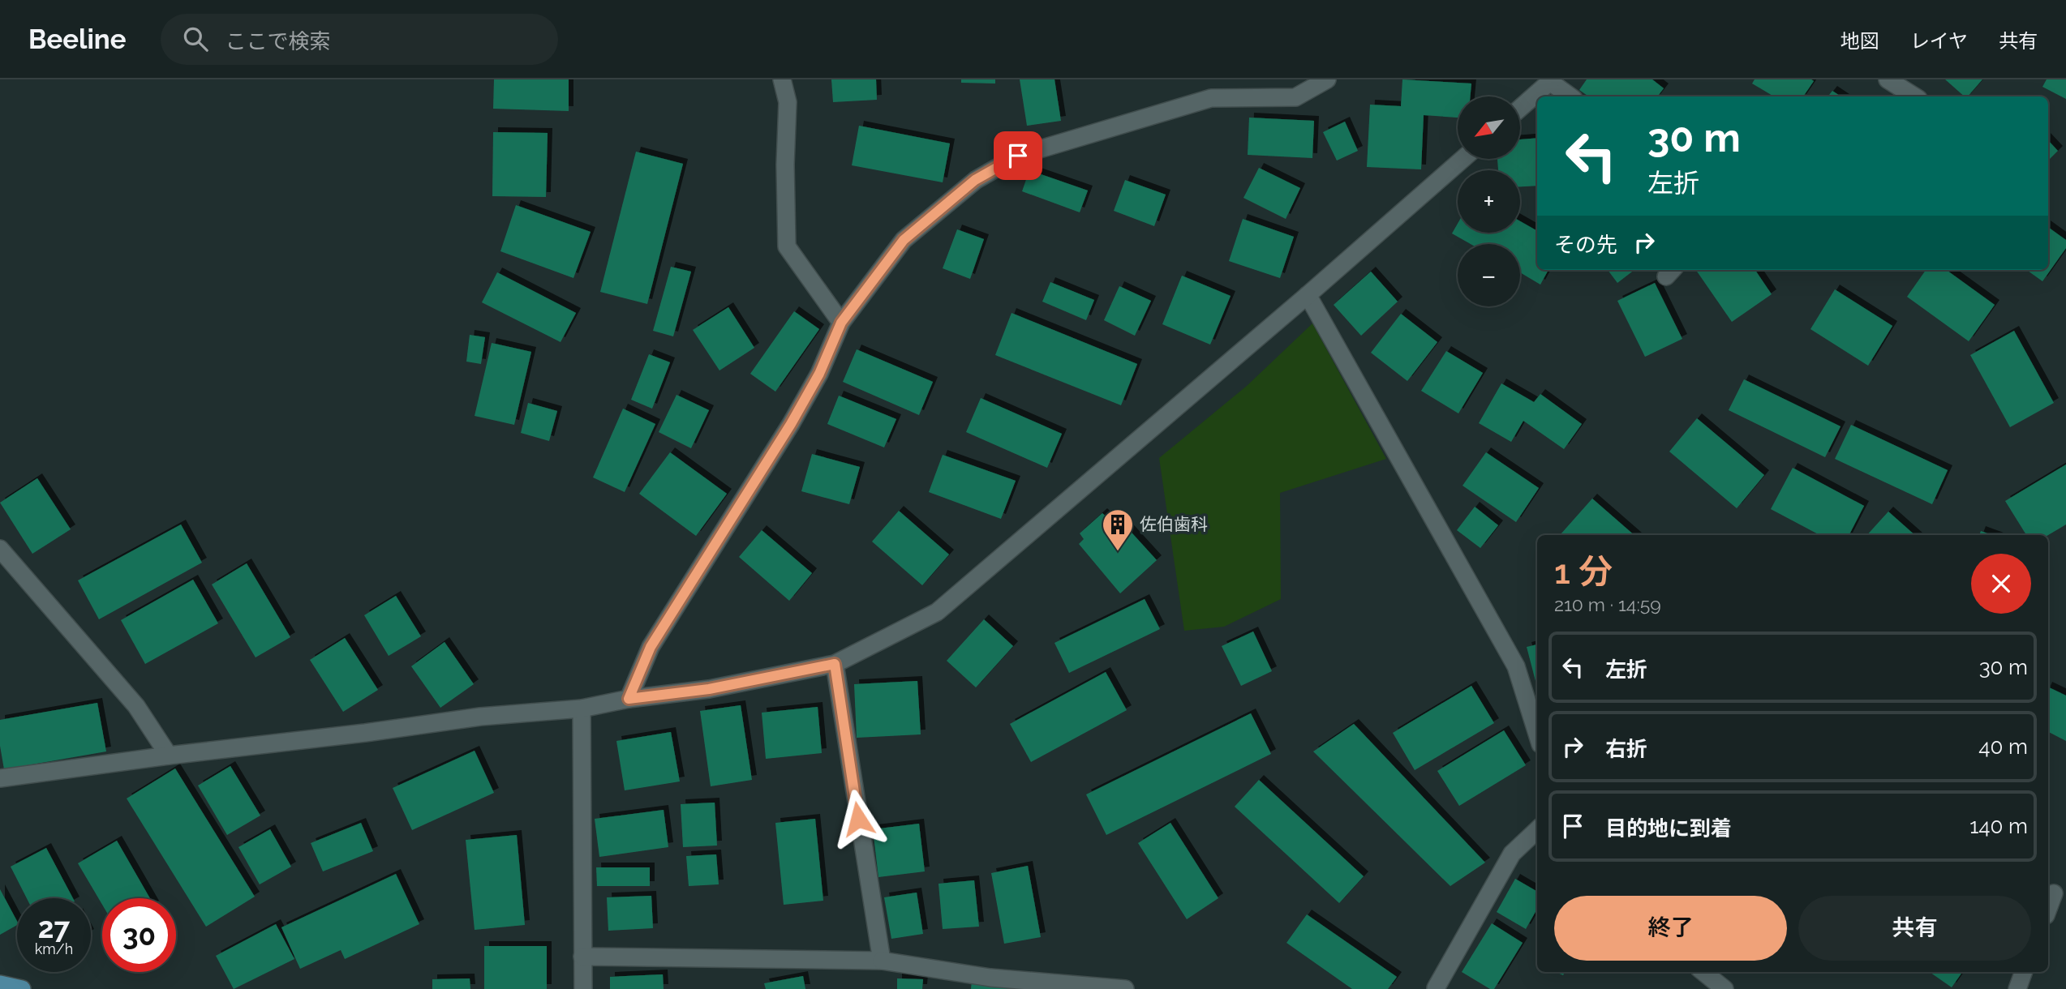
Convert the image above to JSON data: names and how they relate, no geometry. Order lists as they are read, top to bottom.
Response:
{
  "places": {
    "building": ["佐伯歯科"]
  },
  "north": "bottom left",
  "page": {
    "header": "Beeline",
    "search": "ここで検索",
    "nav": ["地図", "レイヤ", "共有"],
    "map_buttons": ["+", "−"],
    "turn": ["30 m", "左折"],
    "then": "その先",
    "heading": ["1 分", "210 m · 14:59"],
    "list": [
      {
        "name": "左折",
        "value": "30 m"
      },
      {
        "name": "右折",
        "value": "40 m"
      },
      {
        "name": "目的地に到着",
        "value": "140 m"
      }
    ],
    "buttons": ["終了", "共有"],
    "speed": "27 km/h",
    "limit": "30"
  }
}
